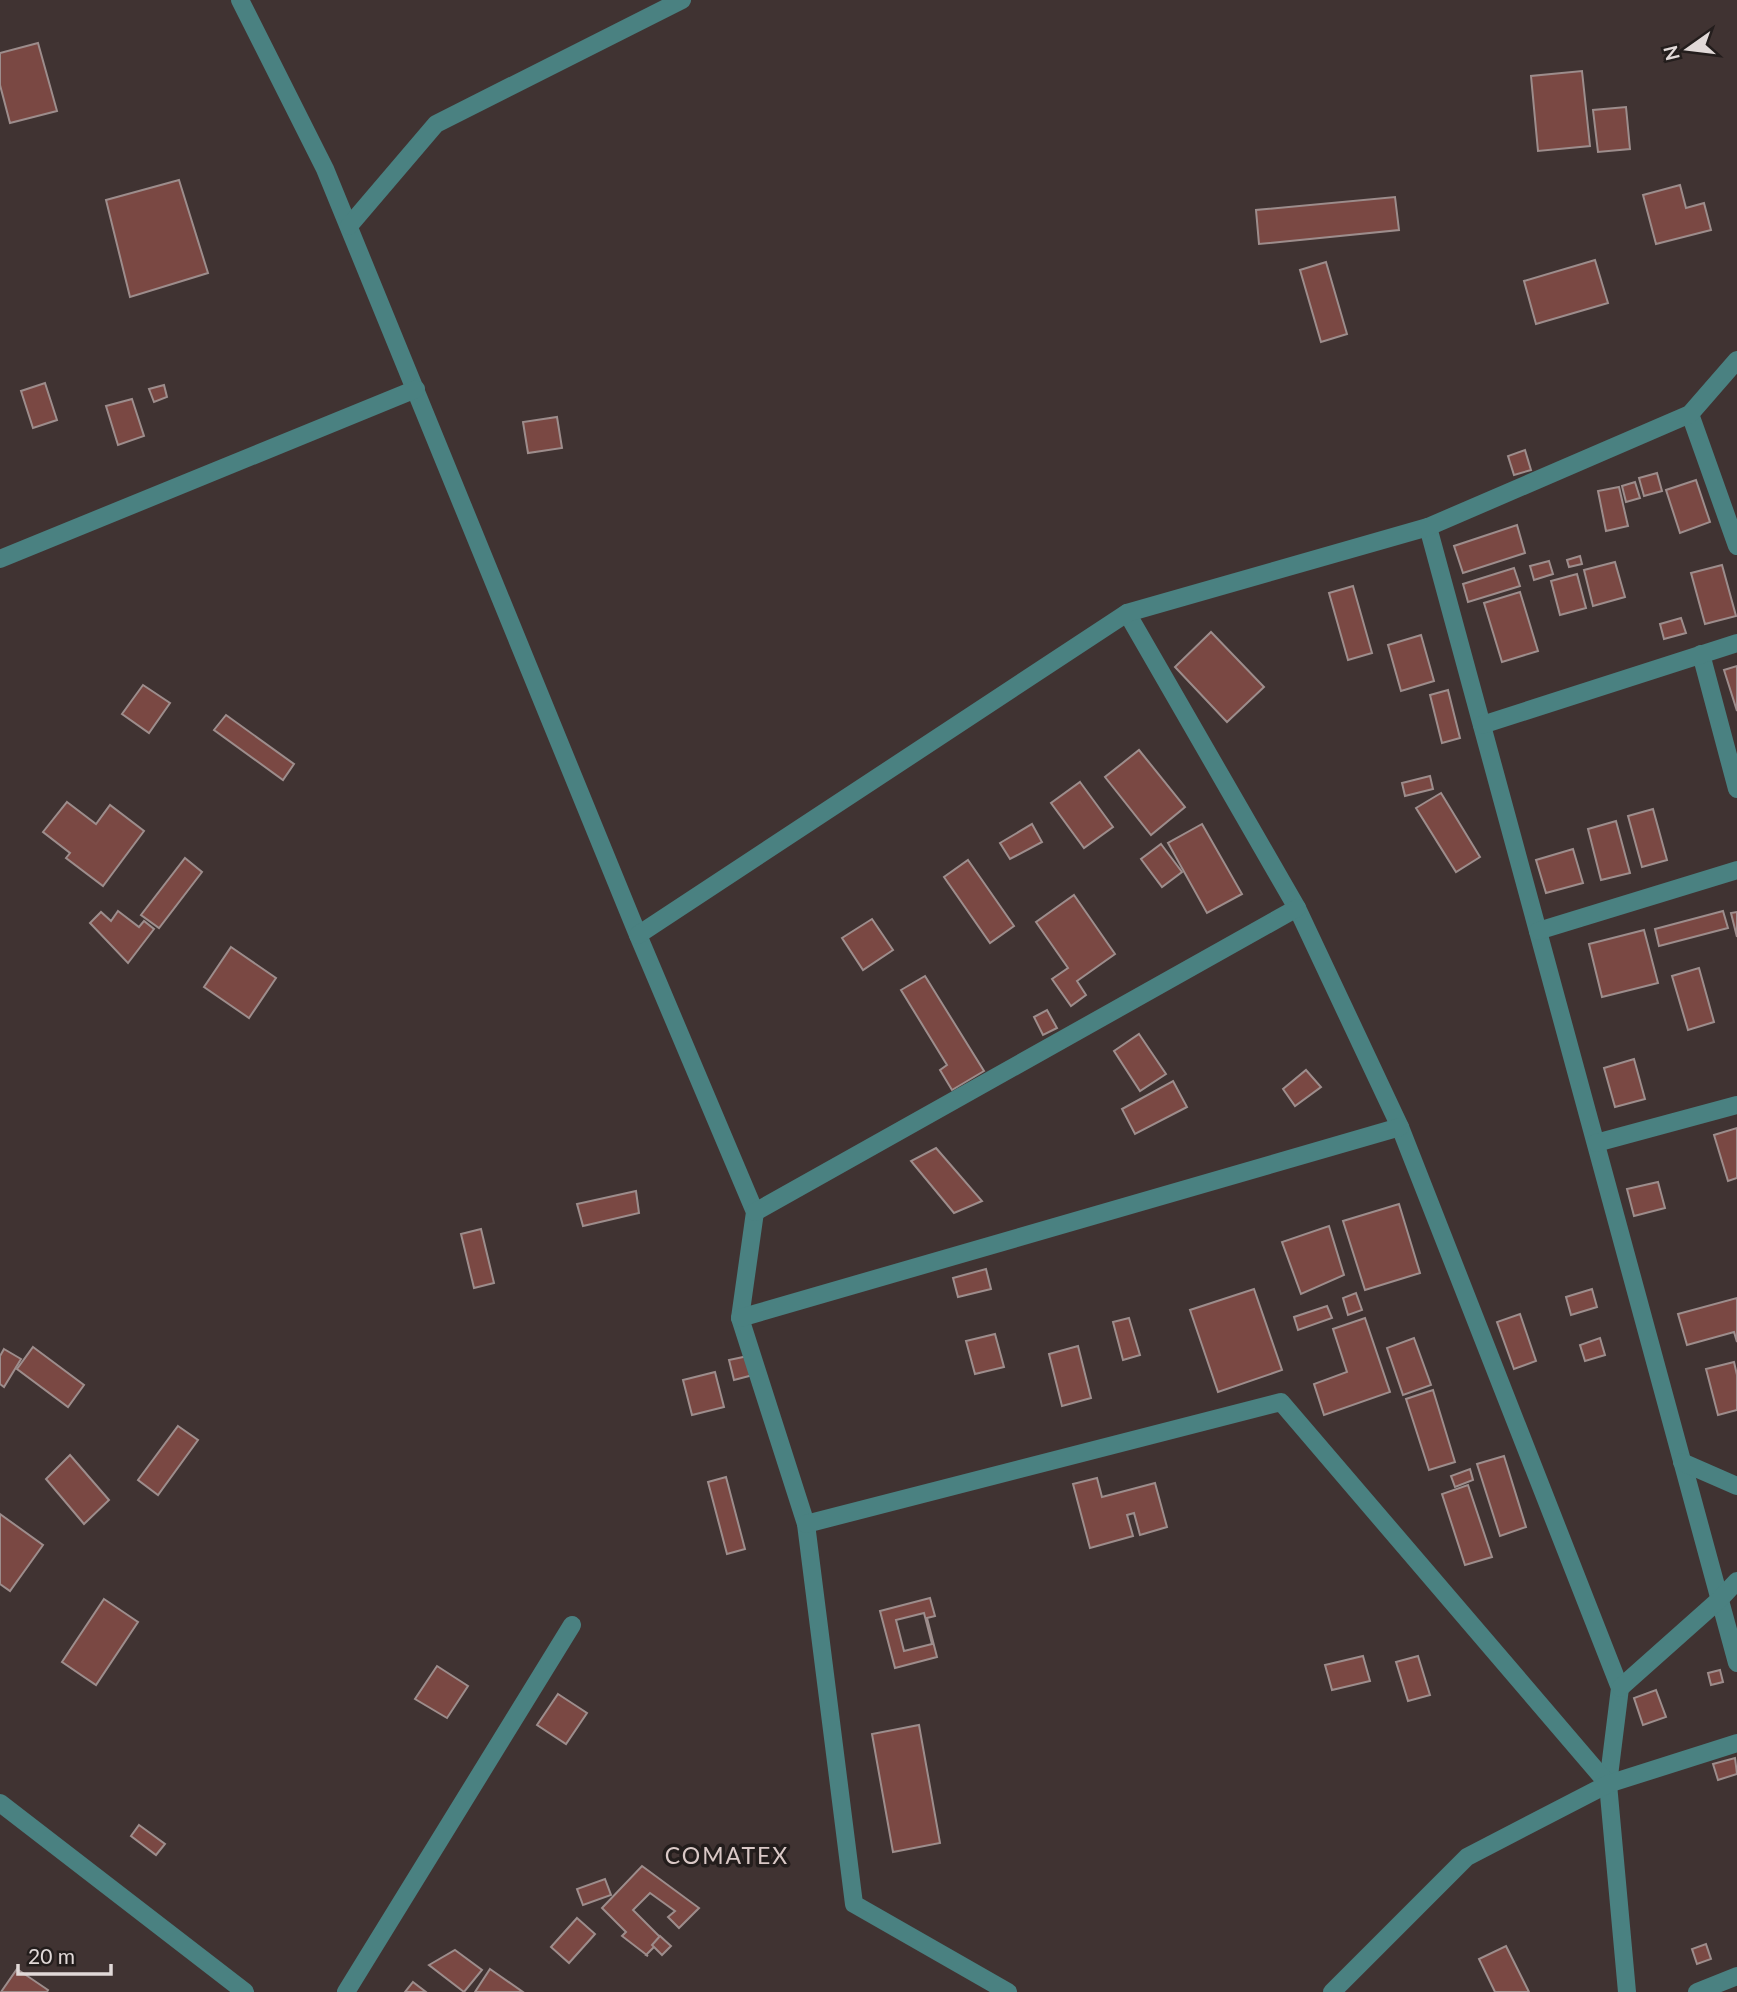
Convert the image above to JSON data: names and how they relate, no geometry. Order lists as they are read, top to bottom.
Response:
{
  "districts": ["COMATEX"],
  "scale_bar": "20 m",
  "north": "left"
}
